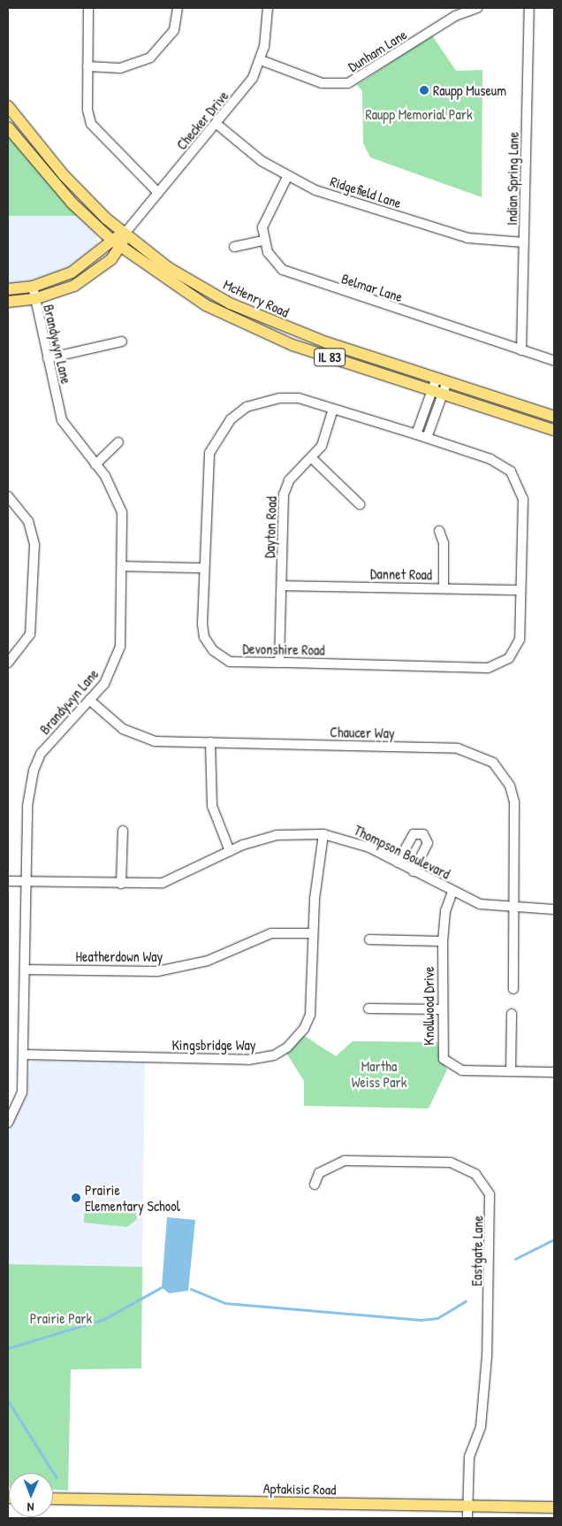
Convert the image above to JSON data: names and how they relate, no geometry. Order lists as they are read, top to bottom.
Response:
{
  "streets": {
    "main road": ["McHenry Road", "IL 83", "Aptakisic Road"],
    "street": [
      "Dunham Lane",
      "Checker Drive",
      "Indian Spring Lane",
      "Ridgefield Lane",
      "Belmar Lane",
      "Brandywyn Lane",
      "Dayton Road",
      "Dannet Road",
      "Devonshire Road",
      "Chaucer Way",
      "Thompson Boulevard",
      "Heatherdown Way",
      "Knollwood Drive",
      "Kingsbridge Way",
      "Eastgate Lane"
    ]
  },
  "crossings": [
    ["Dunham Lane", "Checker Drive"],
    ["Checker Drive", "Ridgefield Lane"],
    ["Checker Drive", "McHenry Road"],
    ["Indian Spring Lane", "Ridgefield Lane"],
    ["Indian Spring Lane", "Belmar Lane"],
    ["Ridgefield Lane", "Belmar Lane"],
    ["Brandywyn Lane", "Chaucer Way"],
    ["Brandywyn Lane", "Thompson Boulevard"],
    ["Brandywyn Lane", "Heatherdown Way"],
    ["Brandywyn Lane", "Kingsbridge Way"],
    ["Dayton Road", "Dannet Road"],
    ["Dayton Road", "Devonshire Road"],
    ["Dannet Road", "Devonshire Road"],
    ["Chaucer Way", "Thompson Boulevard"],
    ["Thompson Boulevard", "Knollwood Drive"],
    ["Thompson Boulevard", "Kingsbridge Way"],
    ["Heatherdown Way", "Kingsbridge Way"],
    ["Eastgate Lane", "Aptakisic Road"]
  ],
  "parks": ["Raupp Memorial Park", "Martha Weiss Park", "Prairie Park"],
  "places": ["Raupp Museum", "Prairie Elementary School"],
  "north": "bottom"
}
